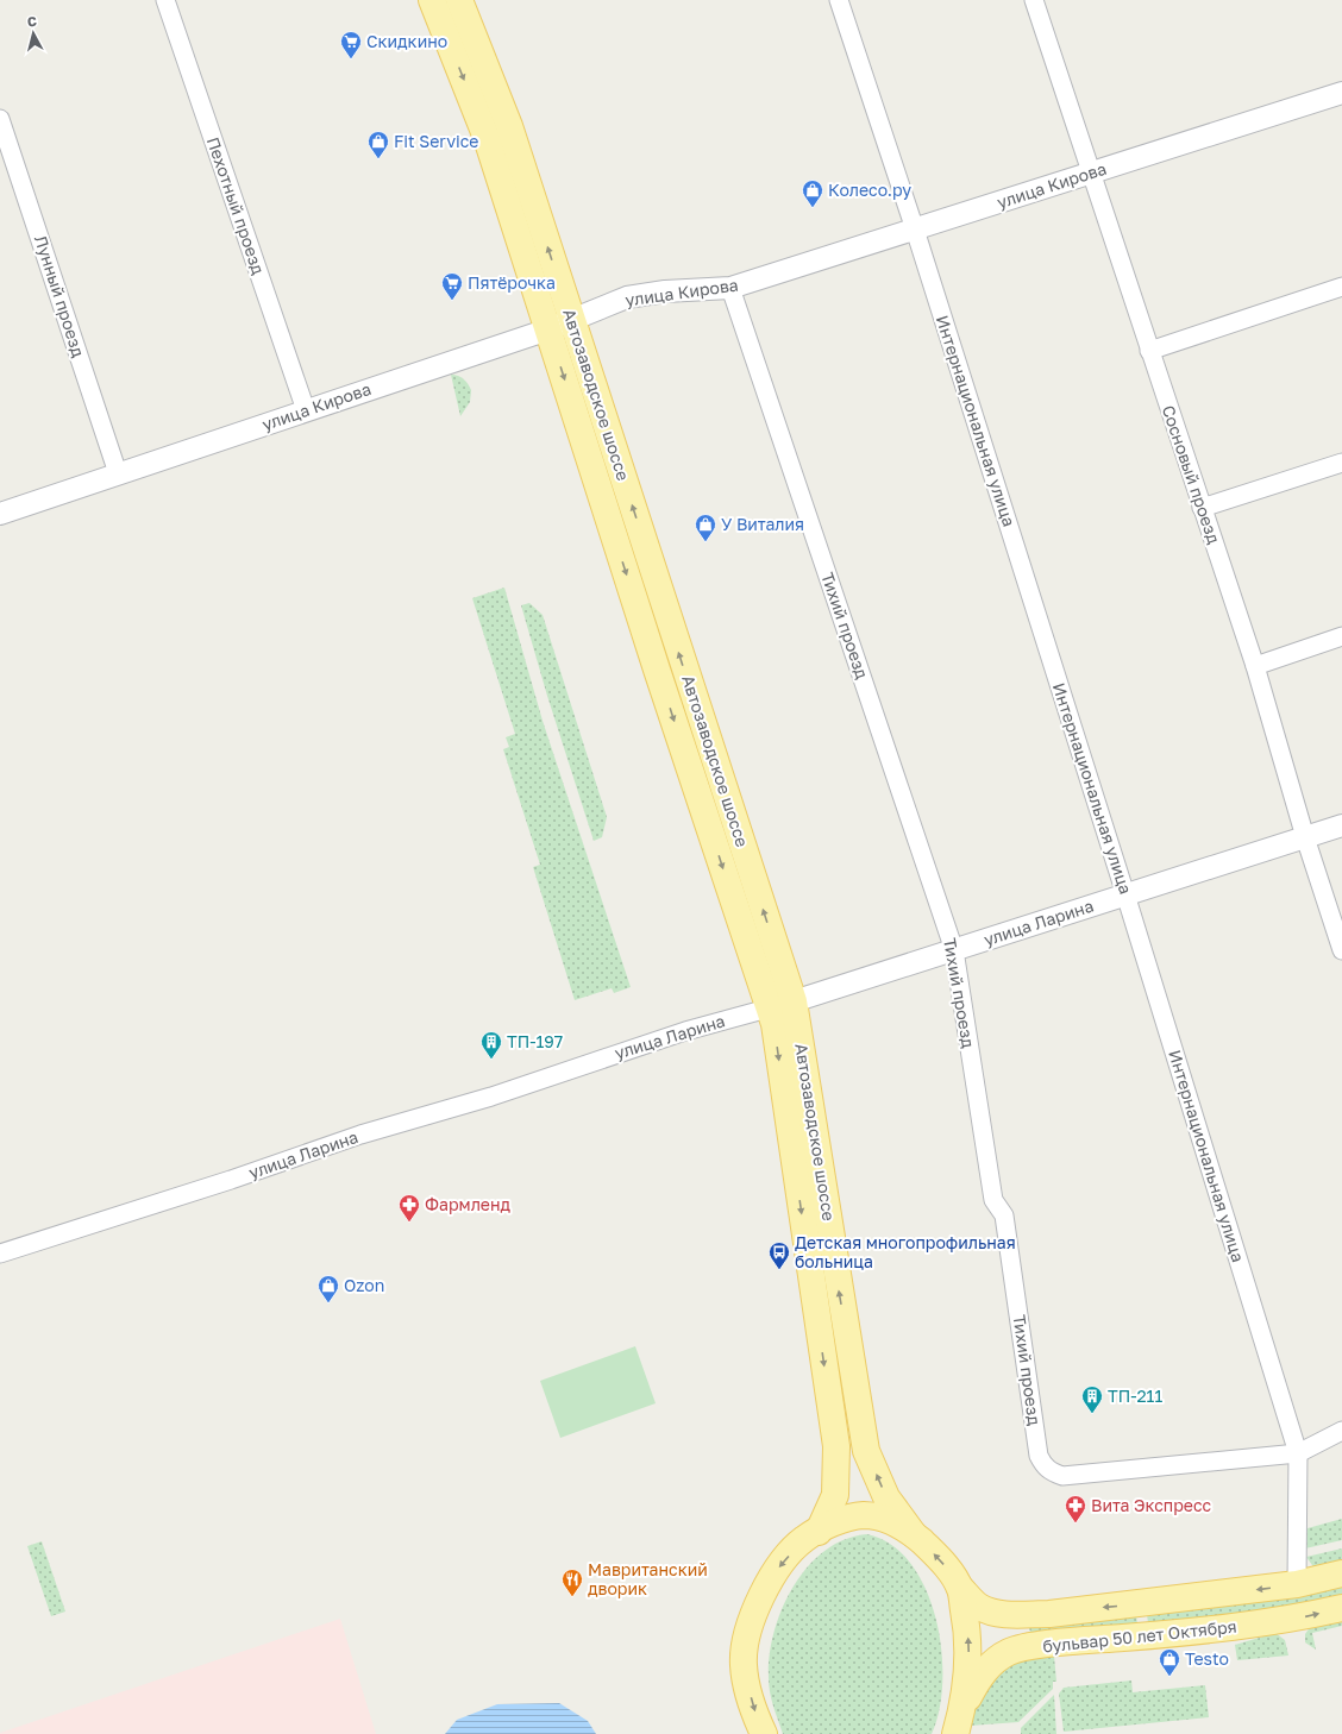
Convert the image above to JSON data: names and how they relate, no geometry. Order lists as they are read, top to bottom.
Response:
{
  "streets": {
    "main road": ["Автозаводское шоссе", "бульвар 50 лет Октября"],
    "street": [
      "улица Кирова",
      "Пехотный проезд",
      "Лунный проезд",
      "Интернациональная улица",
      "Сосновый проезд",
      "Тихий проезд",
      "улица Ларина"
    ]
  },
  "crossings": [
    ["улица Кирова", "Пехотный проезд"],
    ["улица Кирова", "Лунный проезд"],
    ["улица Кирова", "Автозаводское шоссе"],
    ["улица Кирова", "Интернациональная улица"],
    ["улица Кирова", "Сосновый проезд"],
    ["улица Кирова", "Тихий проезд"],
    ["Автозаводское шоссе", "улица Ларина"],
    ["Интернациональная улица", "Тихий проезд"],
    ["Интернациональная улица", "улица Ларина"],
    ["Интернациональная улица", "бульвар 50 лет Октября"],
    ["Сосновый проезд", "улица Ларина"],
    ["Тихий проезд", "улица Ларина"]
  ],
  "places": {
    "supermarket": ["Скидкино", "Пятёрочка"],
    "shop": [
      "Fit Service",
      "Колесо.ру",
      "У Виталия",
      "Ozon",
      "Testo"
    ],
    "building": ["ТП-197", "ТП-211"],
    "pharmacy": ["Фармленд", "Вита Экспресс"],
    "bus stop": ["Детская многопрофильная больница"],
    "restaurant": ["Мавританский дворик"]
  },
  "north": "top"
}
